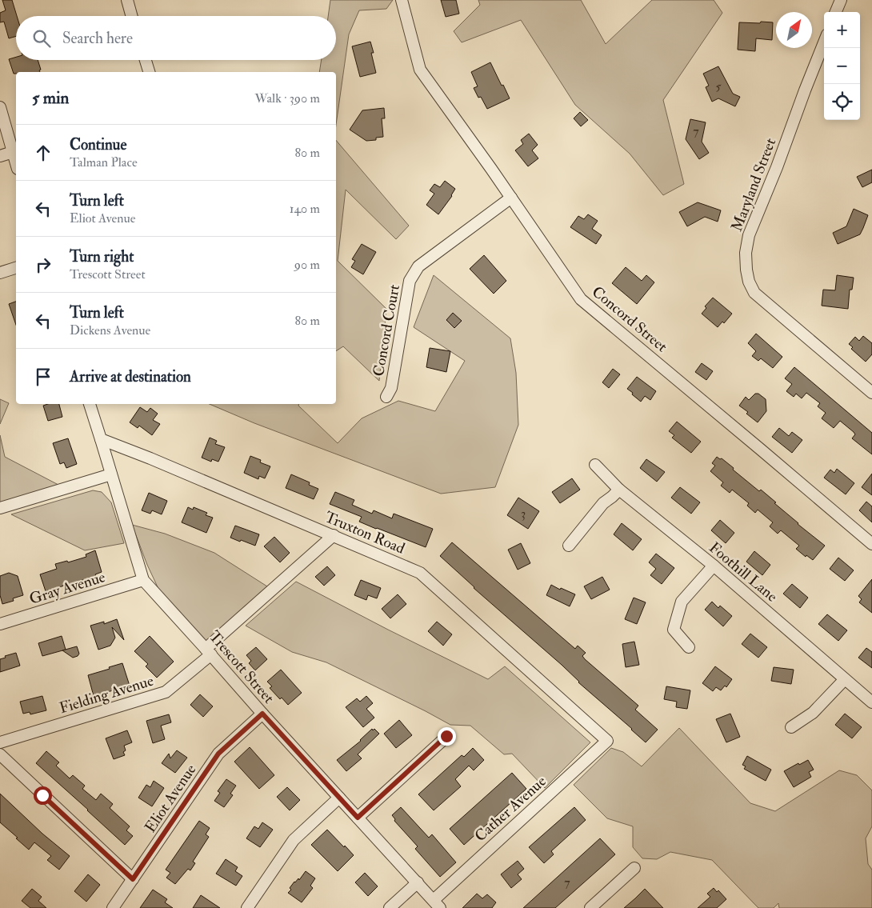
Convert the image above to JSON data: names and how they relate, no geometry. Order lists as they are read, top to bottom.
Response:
{
  "streets": {
    "street": [
      "Maryland Street",
      "Concord Street",
      "Concord Court",
      "Truxton Road",
      "Foothill Lane",
      "Gray Avenue",
      "Trescott Street",
      "Fielding Avenue",
      "Eliot Avenue",
      "Cather Avenue"
    ]
  },
  "crossings": [
    ["Concord Street", "Concord Court"],
    ["Truxton Road", "Trescott Street"],
    ["Truxton Road", "Fielding Avenue"],
    ["Truxton Road", "Cather Avenue"],
    ["Gray Avenue", "Trescott Street"],
    ["Trescott Street", "Fielding Avenue"],
    ["Trescott Street", "Eliot Avenue"],
    ["Trescott Street", "Cather Avenue"]
  ],
  "house_numbers": [
    "5",
    "7",
    "3",
    "7"
  ],
  "north": "top right",
  "page": {
    "map_buttons": ["+", "−"],
    "search": "Search here",
    "heading": ["5 min", "Walk · 390 m"],
    "list": [
      ["Continue", "Talman Place", "80 m"],
      ["Turn left", "Eliot Avenue", "140 m"],
      ["Turn right", "Trescott Street", "90 m"],
      ["Turn left", "Dickens Avenue", "80 m"],
      "Arrive at destination"
    ]
  }
}
